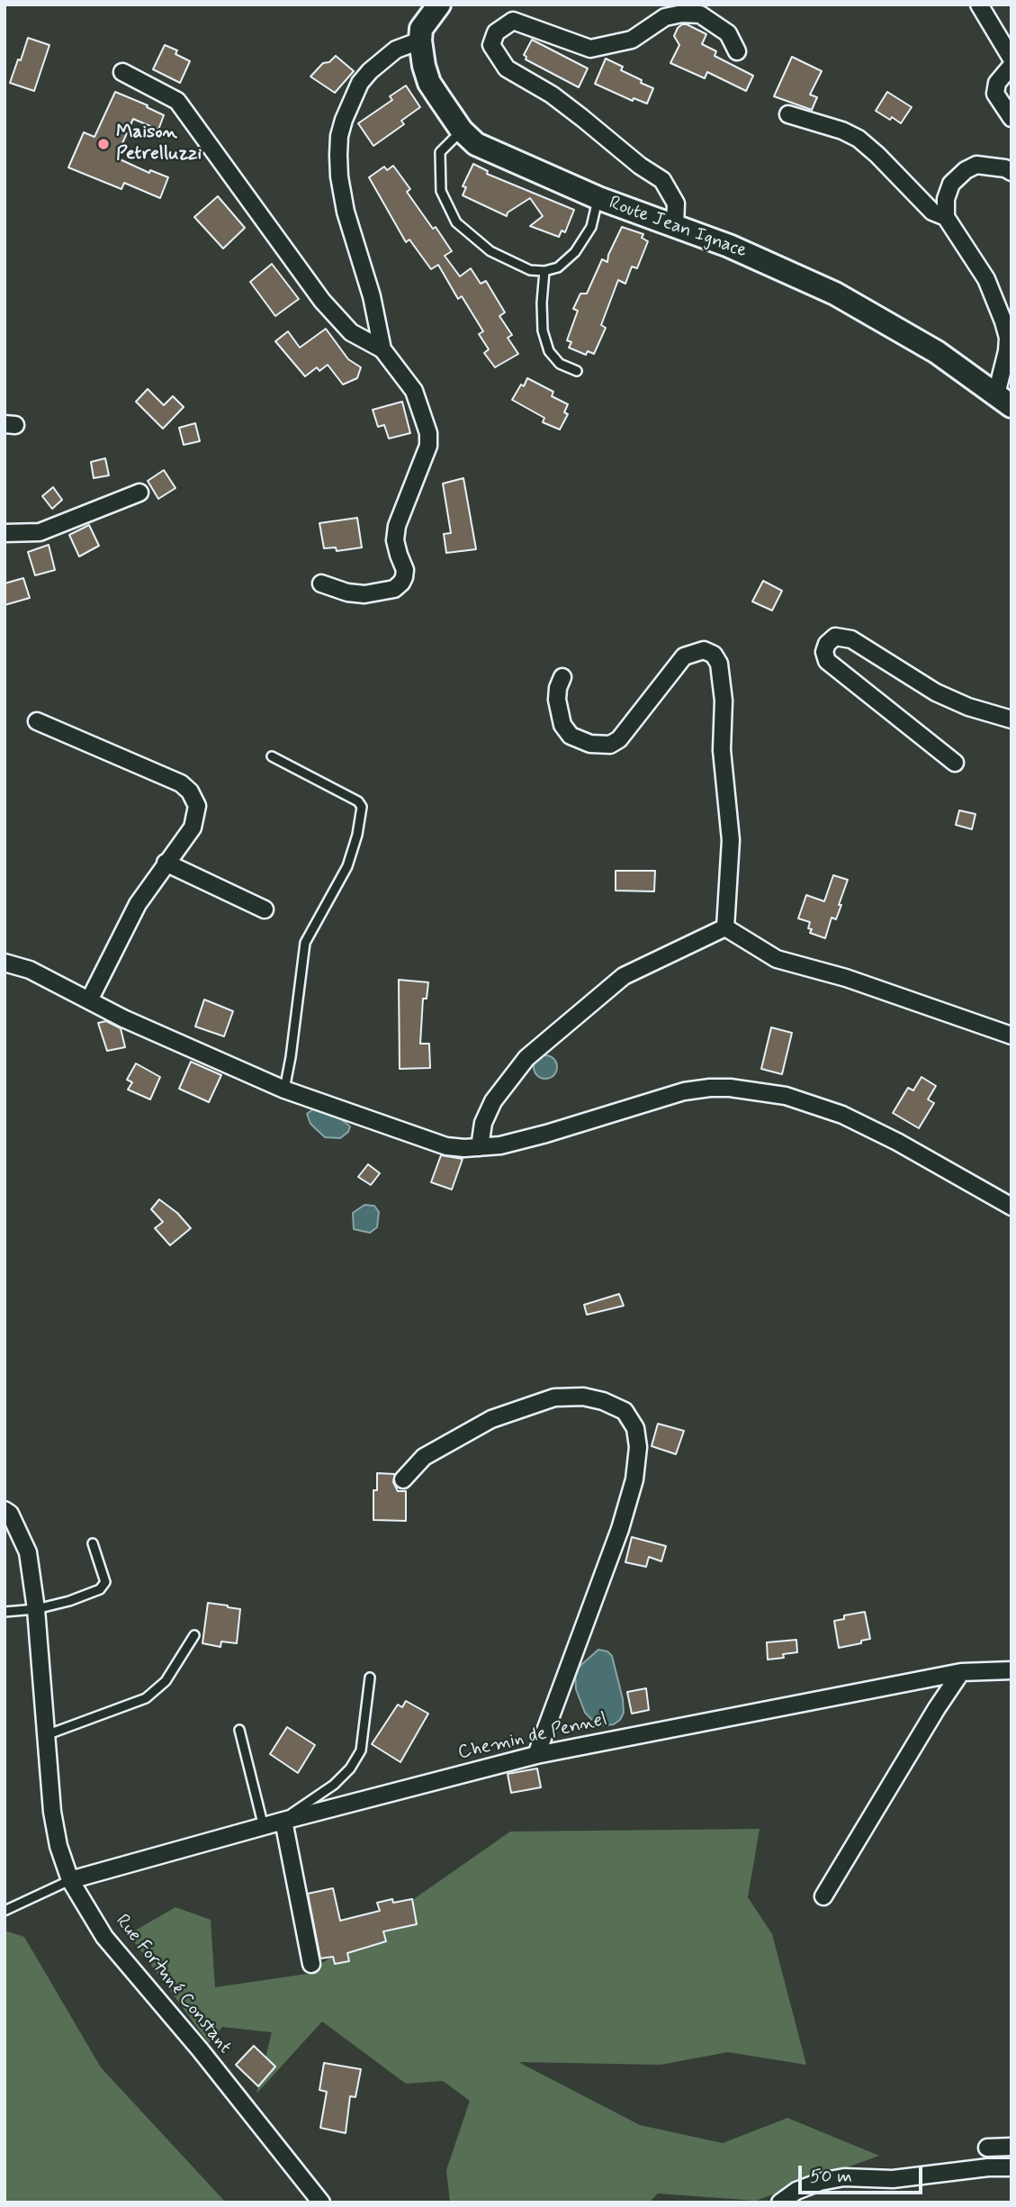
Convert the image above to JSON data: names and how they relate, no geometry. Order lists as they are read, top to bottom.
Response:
{
  "streets": {
    "street": ["Route Jean Ignace", "Chemin de Pennel", "Rue Fortuné Constant"]
  },
  "crossings": [
    ["Chemin de Pennel", "Rue Fortuné Constant"]
  ],
  "places": ["Maison Petrelluzzi"],
  "scale_bar": "50 m"
}
